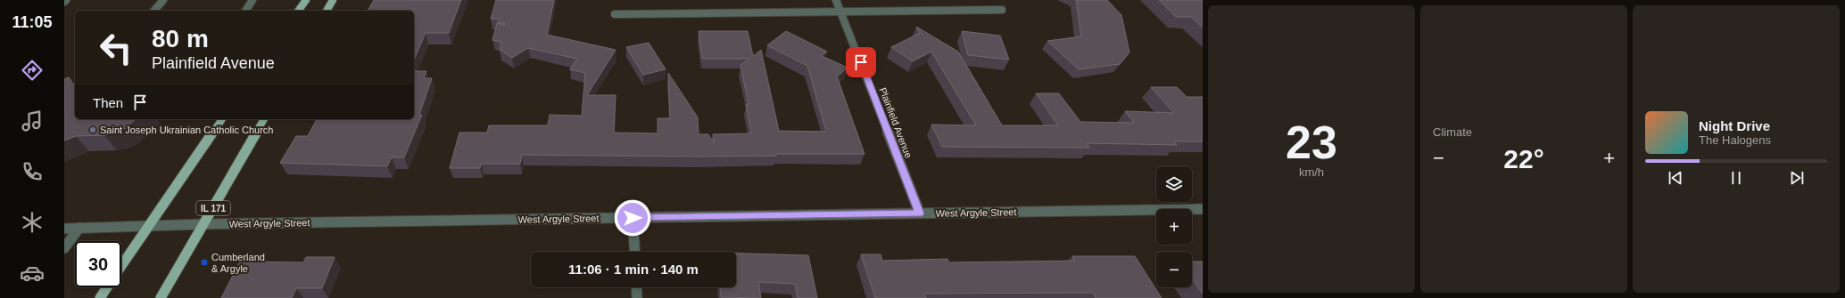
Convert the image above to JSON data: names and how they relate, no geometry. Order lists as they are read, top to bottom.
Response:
{
  "streets": {
    "main road": ["IL 171"],
    "street": ["Plainfield Avenue", "West Argyle Street"]
  },
  "crossings": [
    ["Plainfield Avenue", "West Argyle Street"],
    ["IL 171", "West Argyle Street"]
  ],
  "places": {
    "other": ["Saint Joseph Ukrainian Catholic Church"],
    "transit": ["Cumberland & Argyle"]
  },
  "page": {
    "tabs": "11:05",
    "tile": [
      ["23", "km/h"],
      "Climate"
    ],
    "turn": ["80 m", "Plainfield Avenue"],
    "then": "Then",
    "song": ["Night Drive", "The Halogens"],
    "heat": ["−", "22°", "+"],
    "map_buttons": ["+", "−"],
    "limit": "30",
    "trip": "11:06 · 1 min · 140 m"
  }
}
